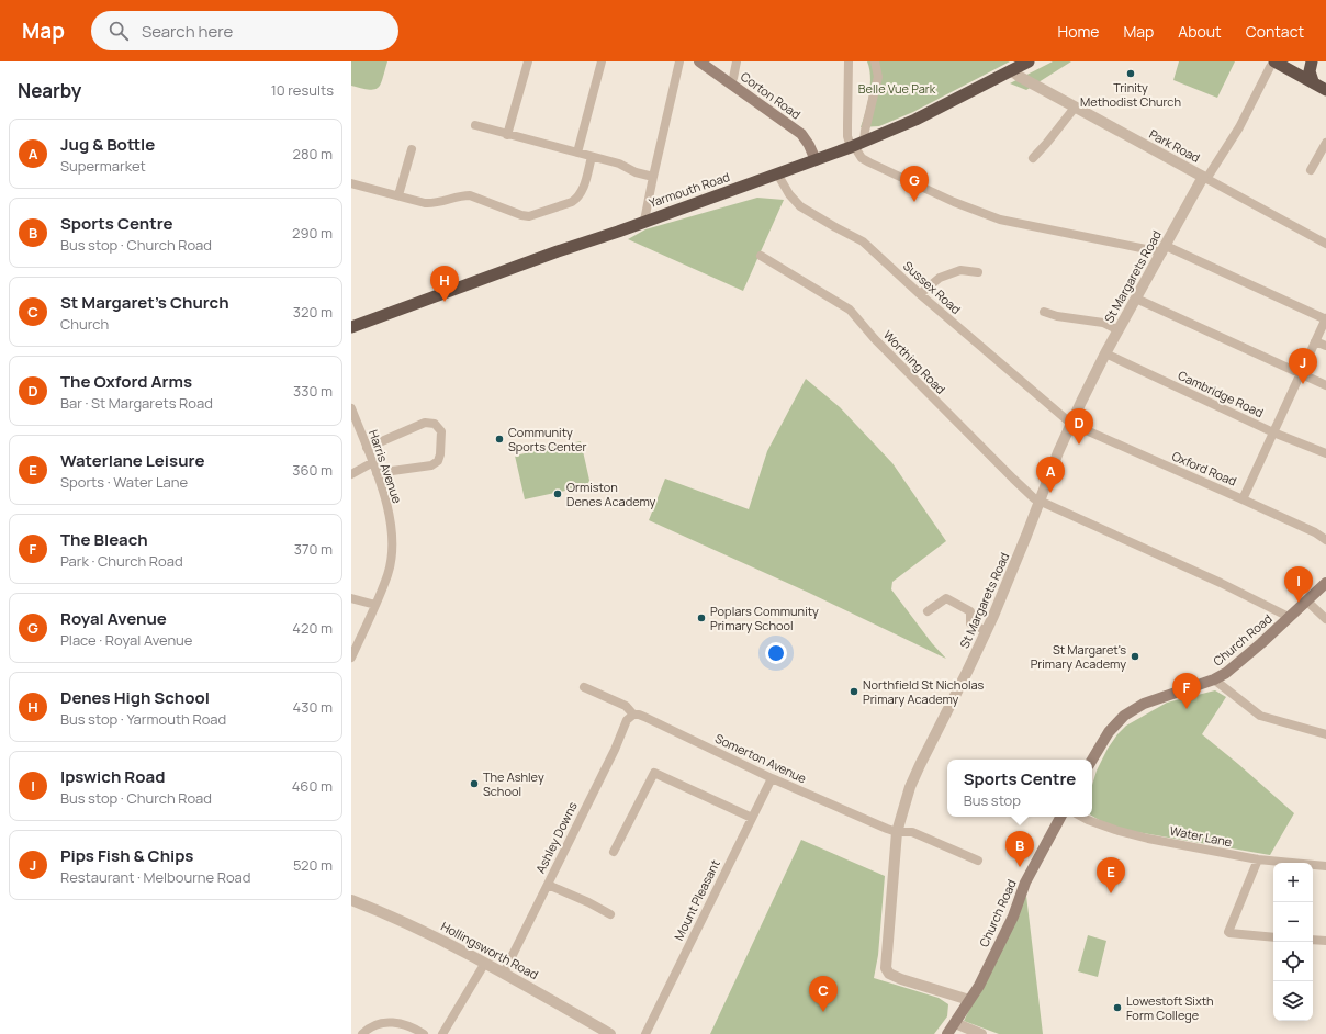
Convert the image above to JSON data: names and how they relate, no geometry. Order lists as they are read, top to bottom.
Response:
{
  "streets": {
    "highway": ["Yarmouth Road"],
    "main road": ["Corton Road", "Church Road"],
    "street": [
      "Park Road",
      "St Margarets Road",
      "Sussex Road",
      "Worthing Road",
      "Cambridge Road",
      "Harris Avenue",
      "Oxford Road",
      "Somerton Avenue",
      "Water Lane",
      "Ashley Downs",
      "Mount Pleasant",
      "Hollingsworth Road"
    ]
  },
  "crossings": [
    ["Corton Road", "Yarmouth Road"],
    ["Park Road", "Yarmouth Road"],
    ["Park Road", "St Margarets Road"],
    ["Yarmouth Road", "Sussex Road"],
    ["St Margarets Road", "Sussex Road"],
    ["St Margarets Road", "Worthing Road"],
    ["St Margarets Road", "Cambridge Road"],
    ["St Margarets Road", "Oxford Road"],
    ["St Margarets Road", "Church Road"],
    ["St Margarets Road", "Somerton Avenue"],
    ["Sussex Road", "Oxford Road"],
    ["Worthing Road", "Church Road"],
    ["Somerton Avenue", "Ashley Downs"],
    ["Somerton Avenue", "Mount Pleasant"],
    ["Ashley Downs", "Hollingsworth Road"]
  ],
  "parks": ["Belle Vue Park"],
  "places": [
    "Trinity Methodist Church",
    "Community Sports Center",
    "Ormiston Denes Academy",
    "Poplars Community Primary School",
    "St Margaret's Primary Academy",
    "Northfield St Nicholas Primary Academy",
    "The Ashley School",
    "Lowestoft Sixth Form College"
  ],
  "page": {
    "header": "Map",
    "search": "Search here",
    "nav": [
      "Home",
      "Map",
      "About",
      "Contact"
    ],
    "heading": ["Nearby", "10 results"],
    "list": [
      {
        "mark": "A",
        "name": "Jug & Bottle",
        "note": "Supermarket",
        "value": "280 m"
      },
      {
        "mark": "B",
        "name": "Sports Centre",
        "note": "Bus stop · Church Road",
        "value": "290 m"
      },
      {
        "mark": "C",
        "name": "St Margaret's Church",
        "note": "Church",
        "value": "320 m"
      },
      {
        "mark": "D",
        "name": "The Oxford Arms",
        "note": "Bar · St Margarets Road",
        "value": "330 m"
      },
      {
        "mark": "E",
        "name": "Waterlane Leisure",
        "note": "Sports · Water Lane",
        "value": "360 m"
      },
      {
        "mark": "F",
        "name": "The Bleach",
        "note": "Park · Church Road",
        "value": "370 m"
      },
      {
        "mark": "G",
        "name": "Royal Avenue",
        "note": "Place · Royal Avenue",
        "value": "420 m"
      },
      {
        "mark": "H",
        "name": "Denes High School",
        "note": "Bus stop · Yarmouth Road",
        "value": "430 m"
      },
      {
        "mark": "I",
        "name": "Ipswich Road",
        "note": "Bus stop · Church Road",
        "value": "460 m"
      },
      {
        "mark": "J",
        "name": "Pips Fish & Chips",
        "note": "Restaurant · Melbourne Road",
        "value": "520 m"
      }
    ],
    "pins": [
      "G",
      "H",
      "J",
      "D",
      "A",
      "I",
      "F",
      "B",
      "E",
      "C"
    ],
    "popup": ["Sports Centre", "Bus stop"],
    "map_buttons": ["+", "−"]
  }
}
